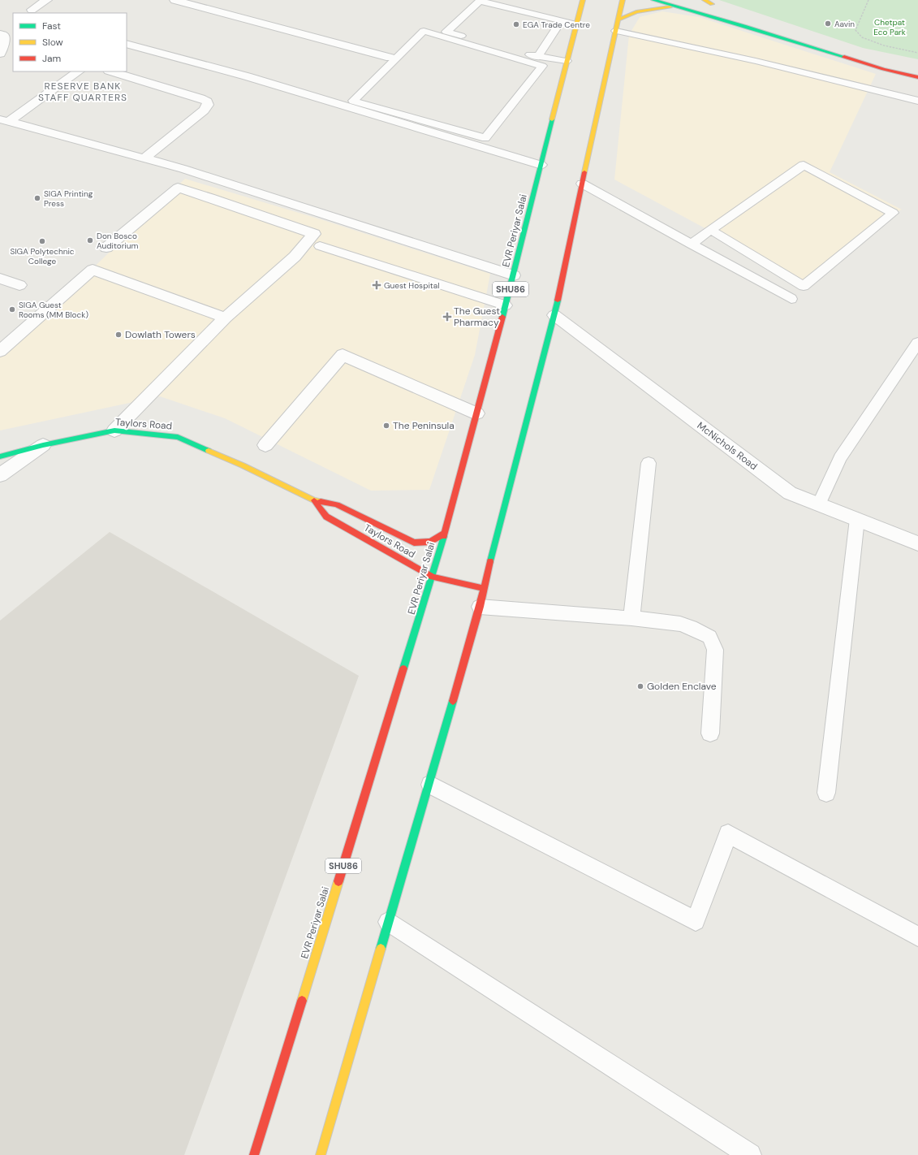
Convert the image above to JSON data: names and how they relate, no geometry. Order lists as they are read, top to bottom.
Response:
{
  "streets": {
    "main road": ["EVR Periyar Salai", "SHU86", "Taylors Road"],
    "street": ["McNichols Road"]
  },
  "crossings": [
    ["EVR Periyar Salai", "Taylors Road"]
  ],
  "districts": ["RESERVE BANK STAFF QUARTERS"],
  "parks": ["Chetpat Eco Park"],
  "places": {
    "other": [
      "Aavin",
      "EGA Trade Centre",
      "SIGA Printing Press",
      "Don Bosco Auditorium",
      "SIGA Polytechnic College",
      "SIGA Guest Rooms (MM Block)",
      "Dowlath Towers",
      "The Peninsula",
      "Golden Enclave"
    ],
    "health": ["Guest Hospital", "The Guest Pharmacy"]
  },
  "legend": ["Fast", "Slow", "Jam"]
}
